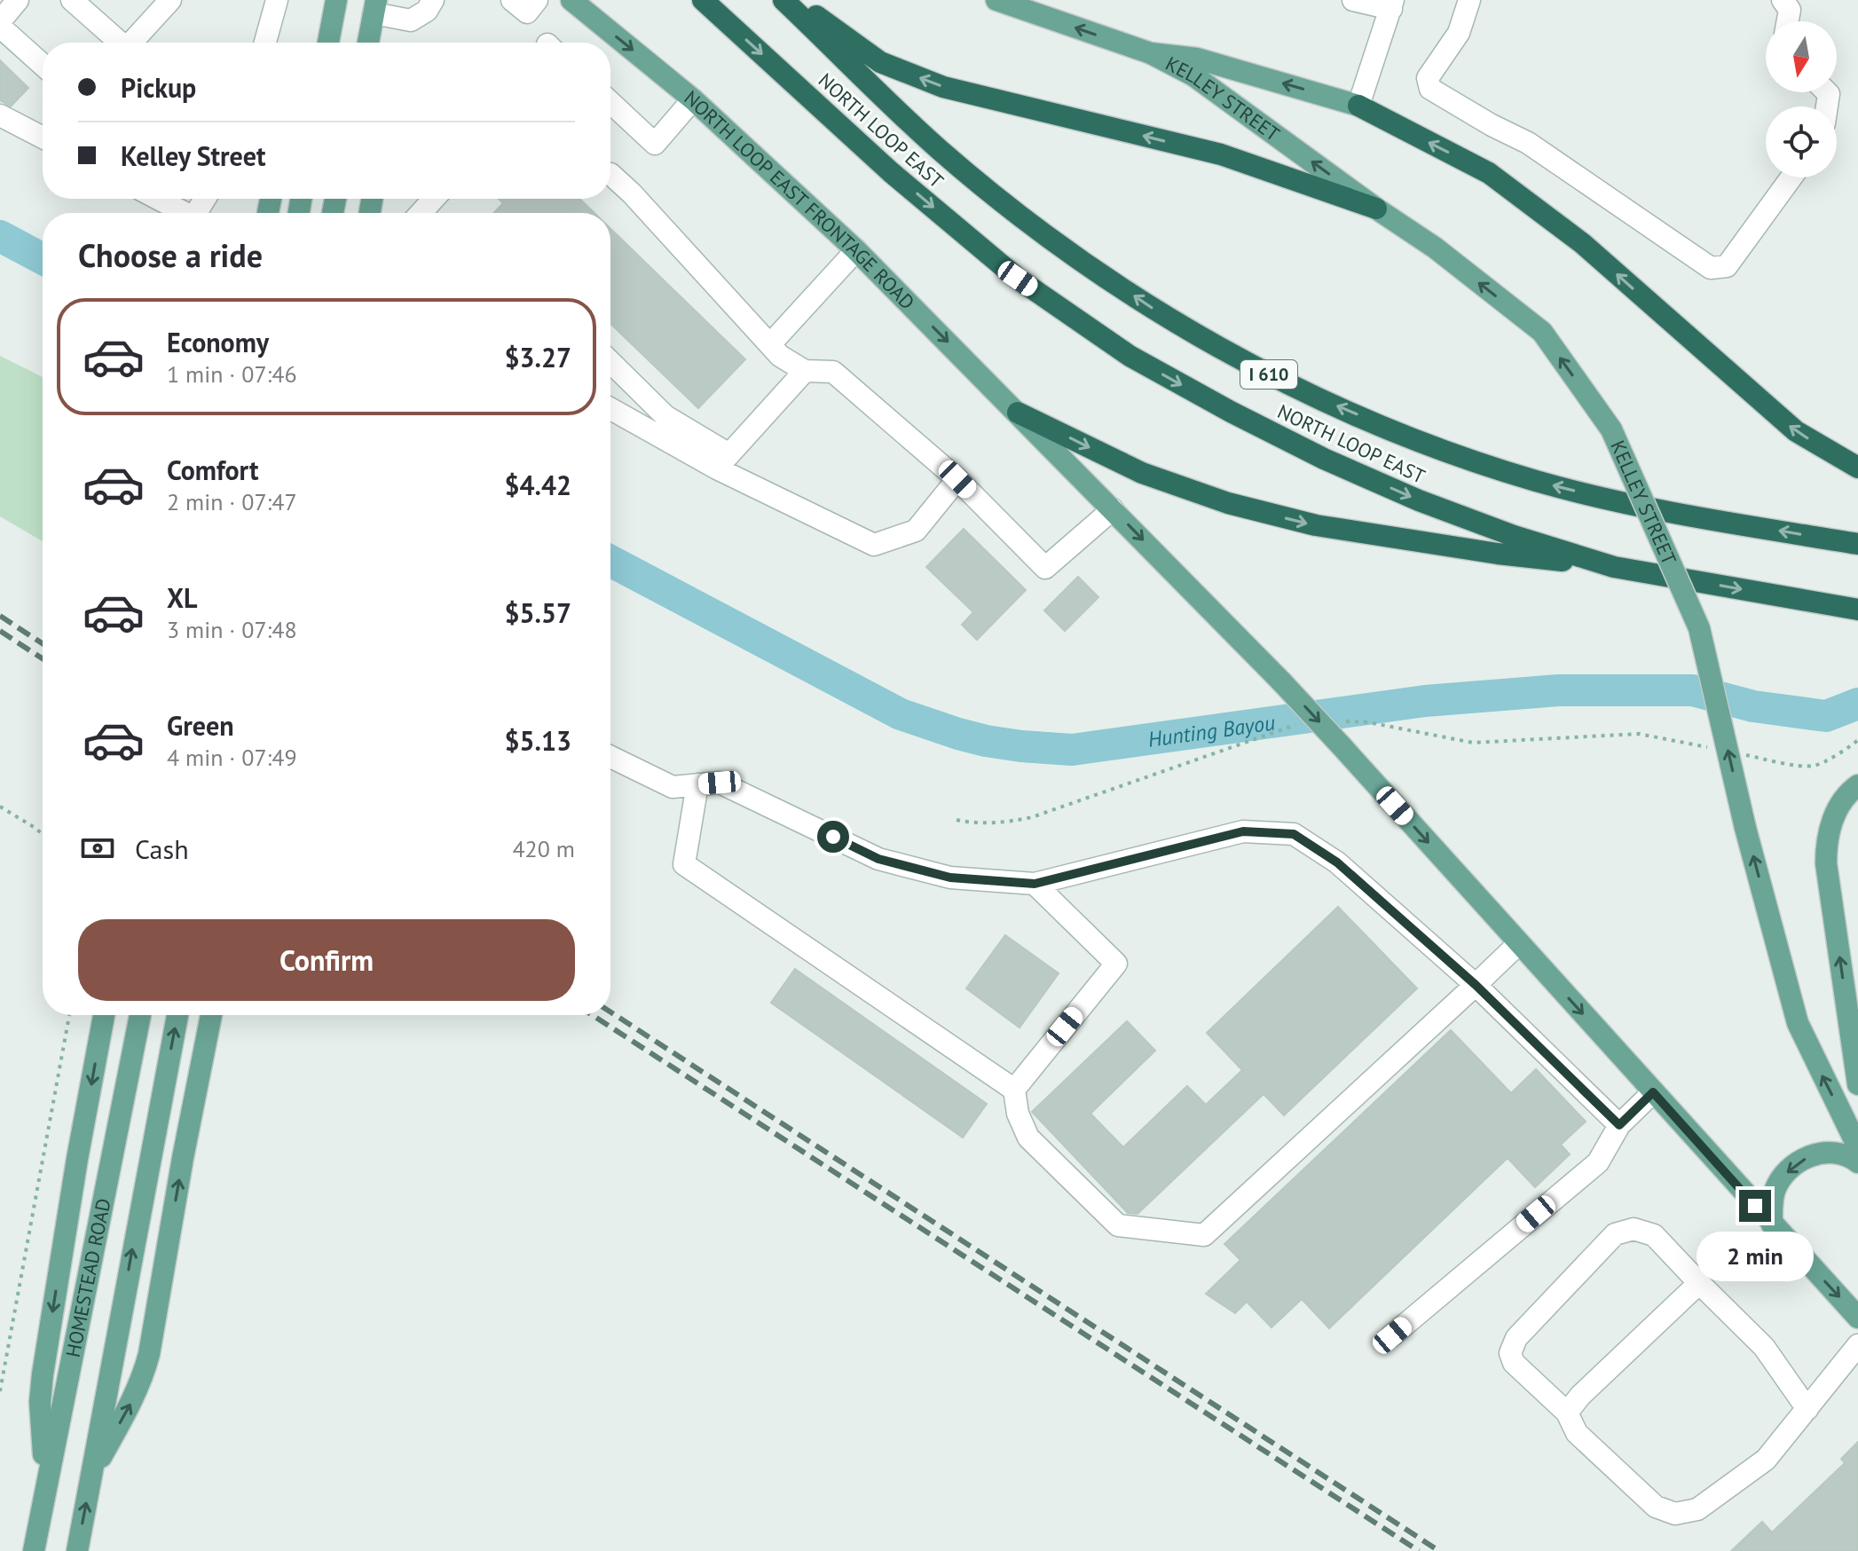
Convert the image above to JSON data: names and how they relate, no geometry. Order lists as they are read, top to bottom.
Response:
{
  "streets": {
    "highway": ["NORTH LOOP EAST", "I 610"],
    "main road": ["KELLEY STREET", "NORTH LOOP EAST FRONTAGE ROAD", "HOMESTEAD ROAD"]
  },
  "one_way": ["KELLEY STREET", "NORTH LOOP EAST FRONTAGE ROAD"],
  "water": ["Hunting Bayou"],
  "north": "bottom",
  "page": {
    "banner": ["Pickup", "Kelley Street"],
    "heading": "Choose a ride",
    "list": [
      {
        "name": "Economy",
        "note": "1 min · 07:46",
        "value": "$3.27"
      },
      {
        "name": "Comfort",
        "note": "2 min · 07:47",
        "value": "$4.42"
      },
      {
        "name": "XL",
        "note": "3 min · 07:48",
        "value": "$5.57"
      },
      {
        "name": "Green",
        "note": "4 min · 07:49",
        "value": "$5.13"
      }
    ],
    "pay": ["Cash", "420 m"],
    "buttons": "Confirm",
    "bubble": "2 min"
  }
}
